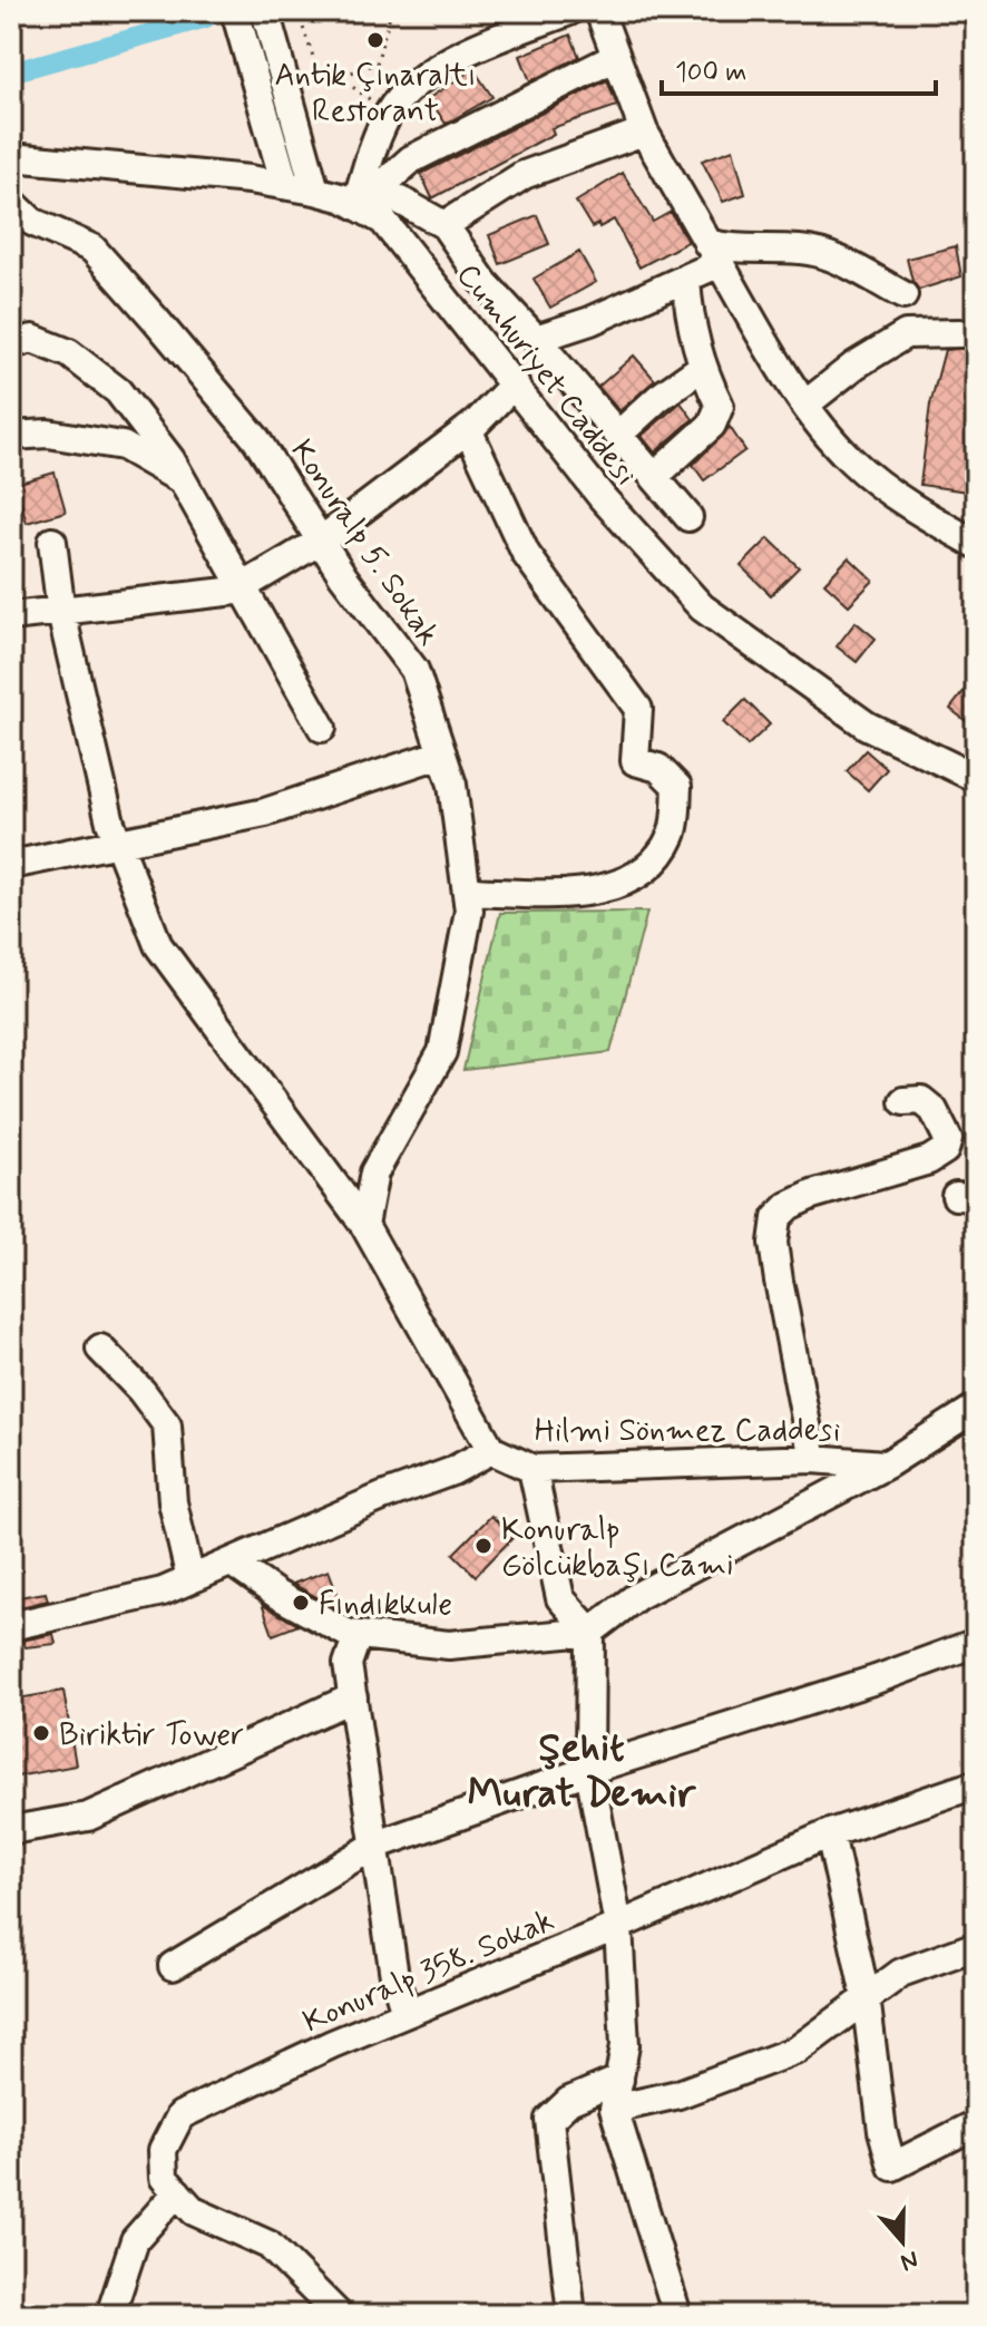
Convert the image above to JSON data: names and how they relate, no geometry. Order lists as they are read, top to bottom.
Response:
{
  "streets": {
    "street": [
      "Cumhuriyet Caddesi",
      "Konuralp 5. Sokak",
      "Hilmi Sönmez Caddesi",
      "Konuralp 358. Sokak"
    ]
  },
  "districts": ["Şehit Murat Demir"],
  "places": [
    "Antik Çınaraltı Restorant",
    "Konuralp Gölcükbaşı Cami",
    "Fındıkkule",
    "Biriktir Tower"
  ],
  "scale_bar": "100 m",
  "north": "bottom"
}
